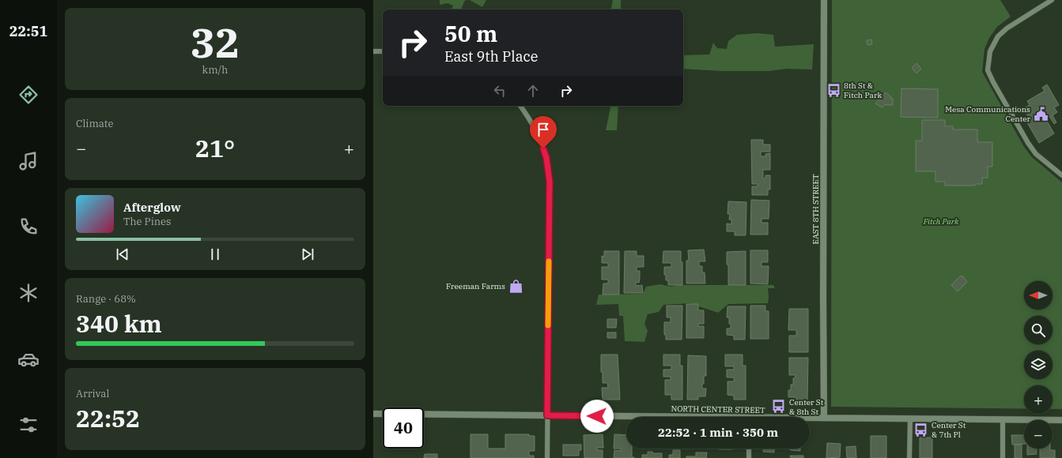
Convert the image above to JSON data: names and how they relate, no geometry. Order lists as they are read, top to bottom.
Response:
{
  "streets": {
    "street": ["EAST 8TH STREET", "NORTH CENTER STREET"]
  },
  "crossings": [
    ["EAST 8TH STREET", "NORTH CENTER STREET"]
  ],
  "parks": ["Fitch Park"],
  "places": {
    "bus stop": ["8th St & Fitch Park", "Center St & 8th St", "Center St & 7th Pl"],
    "public building": ["Mesa Communications Center"],
    "shop": ["Freeman Farms"]
  },
  "north": "left",
  "page": {
    "tabs": "22:51",
    "tile": [
      ["32", "km/h"],
      "Climate",
      ["Range · 68%", "340 km"],
      ["Arrival", "22:52"]
    ],
    "turn": ["50 m", "East 9th Place"],
    "heat": ["−", "21°", "+"],
    "song": ["Afterglow", "The Pines"],
    "map_buttons": ["+", "−"],
    "limit": "40",
    "trip": "22:52 · 1 min · 350 m"
  }
}
